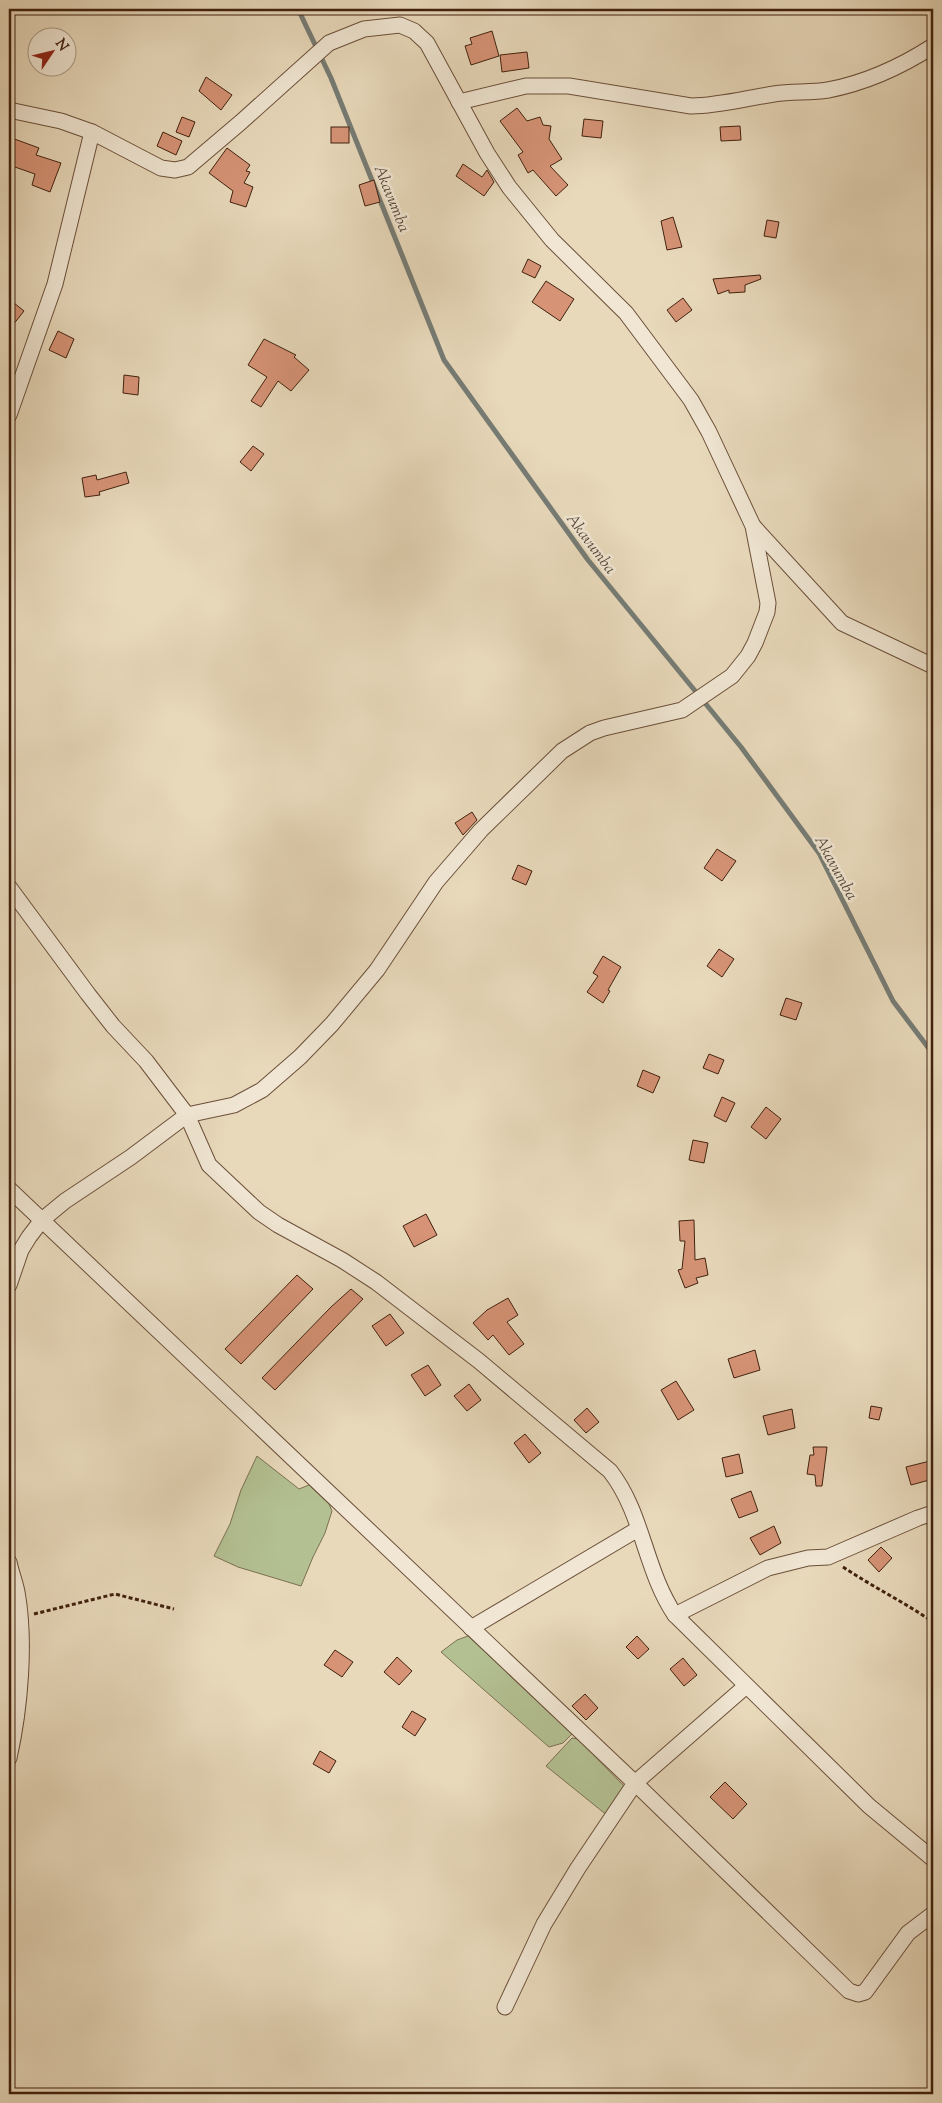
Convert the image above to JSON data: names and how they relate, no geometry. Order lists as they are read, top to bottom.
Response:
{
  "water": ["Akavumba"],
  "north": "top right"
}
